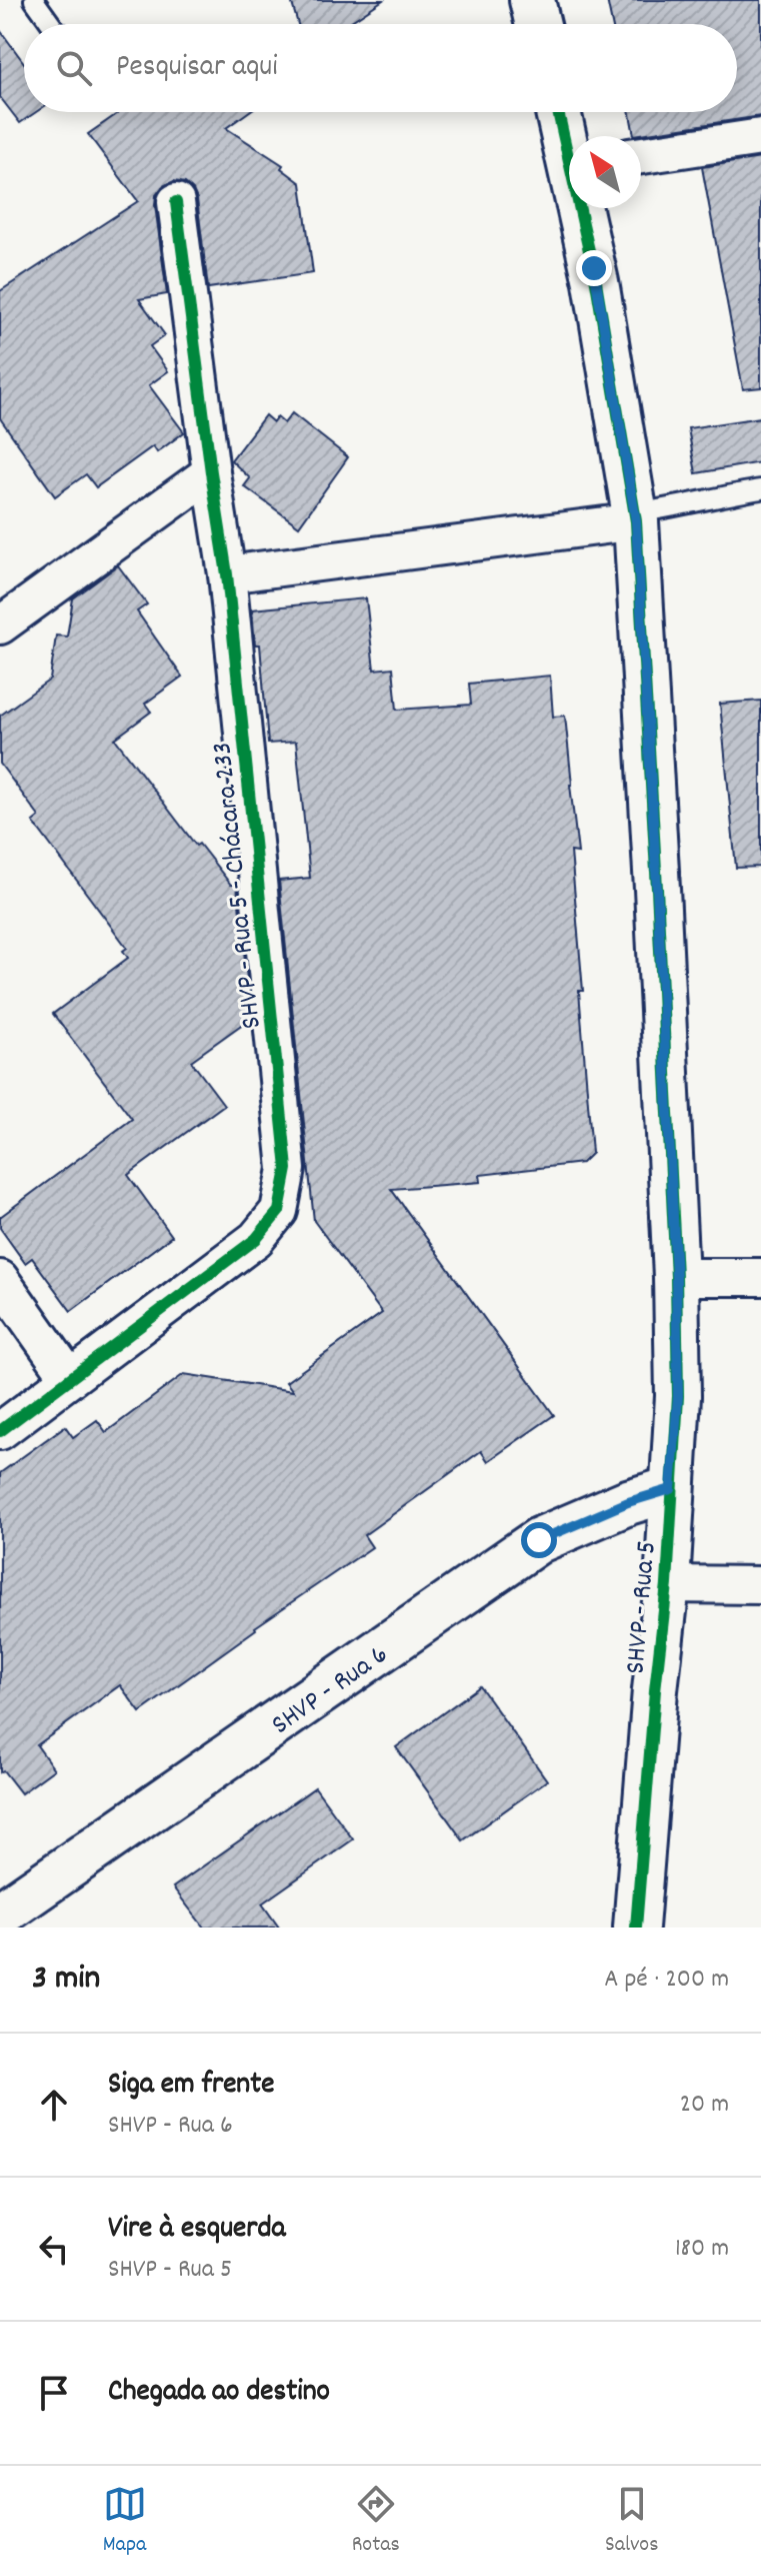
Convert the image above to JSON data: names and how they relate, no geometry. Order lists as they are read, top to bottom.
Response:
{
  "streets": {
    "street": ["SHVP - Rua 5 - Chácara 233", "SHVP - Rua 5", "SHVP - Rua 6"]
  },
  "crossings": [
    ["SHVP - Rua 5", "SHVP - Rua 6"]
  ],
  "north": "top left",
  "page": {
    "search": "Pesquisar aqui",
    "heading": ["3 min", "A pé · 200 m"],
    "list": [
      ["Siga em frente", "SHVP - Rua 6", "20 m"],
      ["Vire à esquerda", "SHVP - Rua 5", "180 m"],
      "Chegada ao destino"
    ],
    "nav": ["Mapa", "Rotas", "Salvos"]
  }
}
